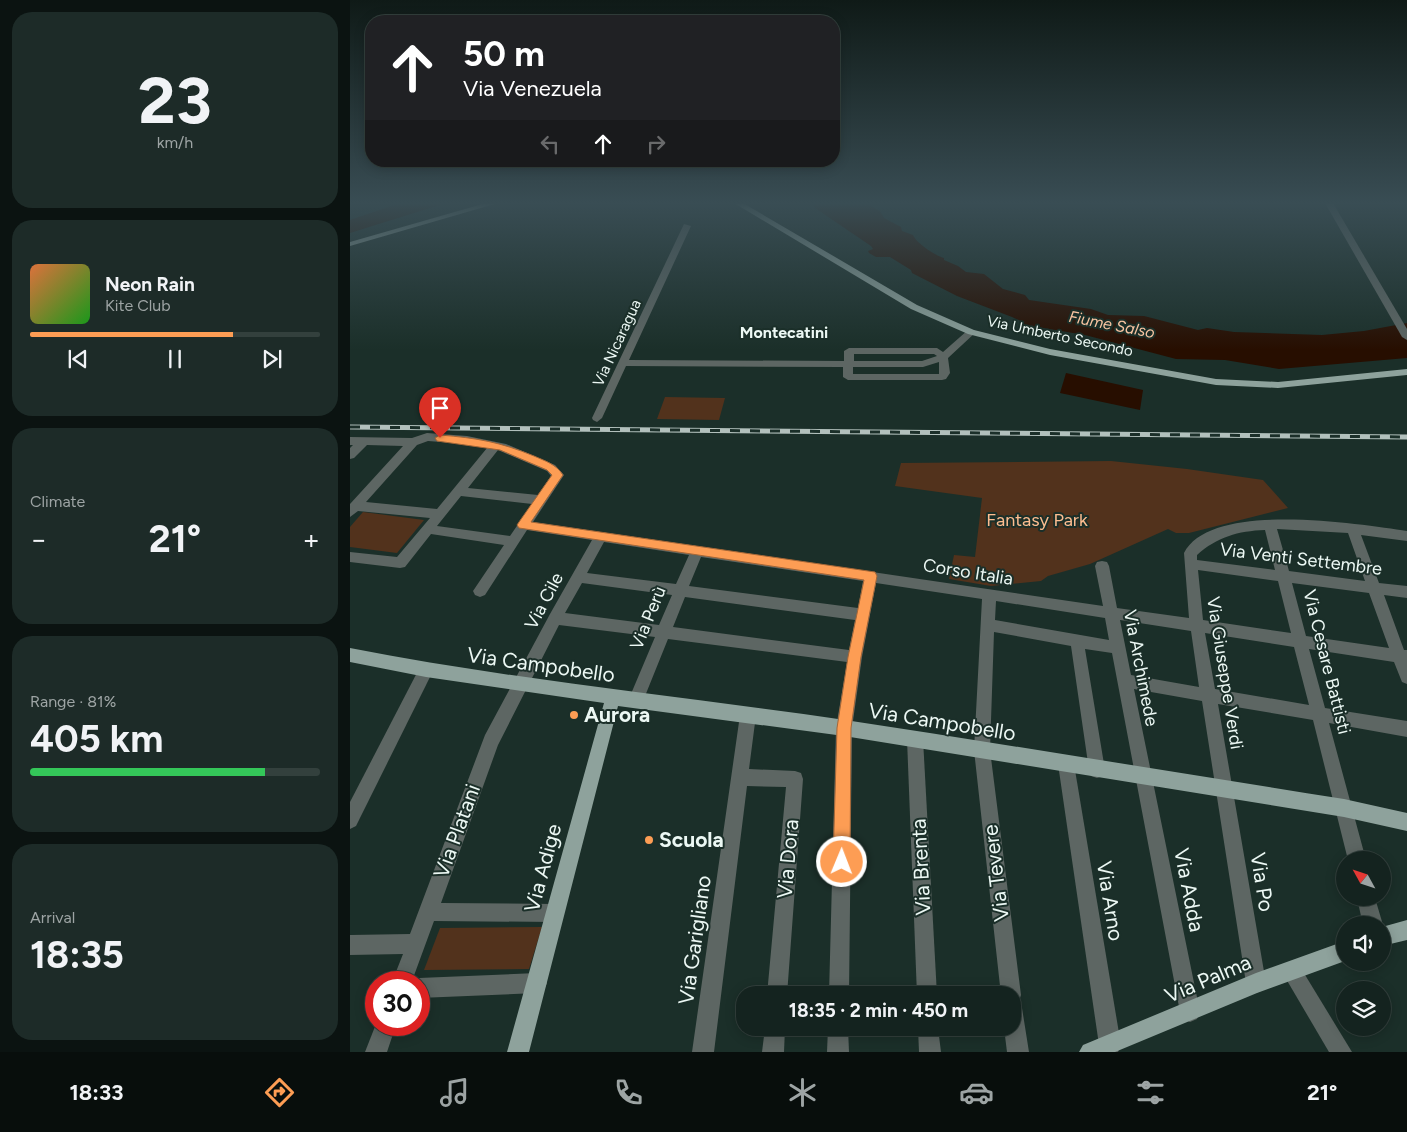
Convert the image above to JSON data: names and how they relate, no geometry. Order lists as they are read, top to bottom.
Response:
{
  "streets": {
    "main road": [
      "Via Umberto Secondo",
      "Via Campobello",
      "Via Adige",
      "Via Palma"
    ],
    "street": [
      "Via Nicaragua",
      "Via Venti Settembre",
      "Corso Italia",
      "Via Cile",
      "Via Perù",
      "Via Cesare Battisti",
      "Via Archimede",
      "Via Giuseppe Verdi",
      "Via Platani",
      "Via Dora",
      "Via Brenta",
      "Via Tevere",
      "Via Po",
      "Via Adda",
      "Via Arno",
      "Via Garigliano"
    ]
  },
  "crossings": [
    ["Via Venti Settembre", "Via Cesare Battisti"],
    ["Via Venti Settembre", "Via Giuseppe Verdi"],
    ["Corso Italia", "Via Cile"],
    ["Corso Italia", "Via Perù"],
    ["Corso Italia", "Via Cesare Battisti"],
    ["Corso Italia", "Via Archimede"],
    ["Corso Italia", "Via Giuseppe Verdi"],
    ["Corso Italia", "Via Tevere"],
    ["Via Cile", "Via Campobello"],
    ["Via Cile", "Via Platani"],
    ["Via Perù", "Via Campobello"],
    ["Via Cesare Battisti", "Via Campobello"],
    ["Via Campobello", "Via Archimede"],
    ["Via Campobello", "Via Giuseppe Verdi"],
    ["Via Campobello", "Via Platani"],
    ["Via Campobello", "Via Brenta"],
    ["Via Campobello", "Via Adige"],
    ["Via Campobello", "Via Tevere"],
    ["Via Campobello", "Via Po"],
    ["Via Campobello", "Via Adda"],
    ["Via Campobello", "Via Arno"],
    ["Via Campobello", "Via Garigliano"],
    ["Via Archimede", "Via Adda"],
    ["Via Giuseppe Verdi", "Via Po"],
    ["Via Dora", "Via Garigliano"],
    ["Via Po", "Via Palma"],
    ["Via Adda", "Via Palma"],
    ["Via Arno", "Via Palma"]
  ],
  "districts": ["Montecatini"],
  "water": ["Fiume Salso"],
  "parks": ["Fantasy Park"],
  "places": ["Aurora", "Scuola"],
  "north": "top left",
  "page": {
    "tile": [
      ["23", "km/h"],
      "Climate",
      ["Range · 81%", "405 km"],
      ["Arrival", "18:35"]
    ],
    "turn": ["50 m", "Via Venezuela"],
    "song": ["Neon Rain", "Kite Club"],
    "heat": ["−", "21°", "+"],
    "limit": "30",
    "trip": "18:35 · 2 min · 450 m",
    "tabs": ["18:33", "21°"]
  }
}
